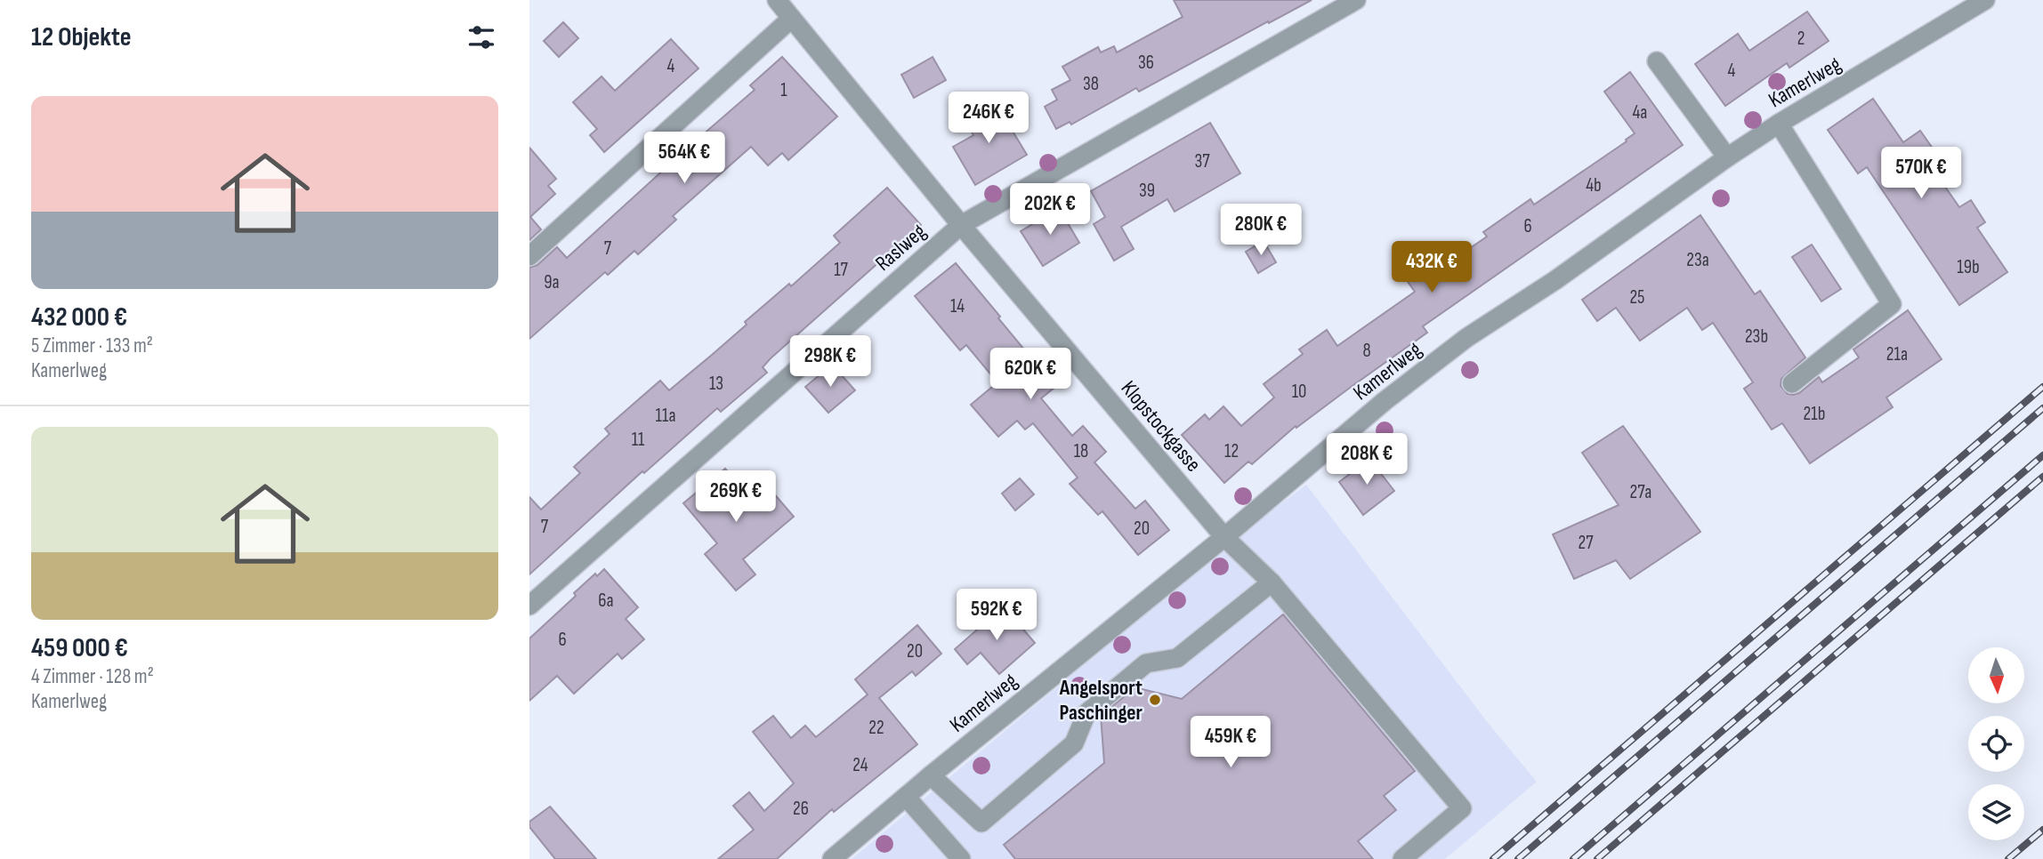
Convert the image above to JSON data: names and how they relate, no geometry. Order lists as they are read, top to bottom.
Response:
{
  "streets": {
    "street": ["Kamerlweg", "Raslweg", "Klopstockgasse"]
  },
  "crossings": [
    ["Kamerlweg", "Klopstockgasse"],
    ["Raslweg", "Klopstockgasse"]
  ],
  "places": ["Angelsport Paschinger"],
  "house_numbers": [
    "2",
    "36",
    "4",
    "4",
    "38",
    "1",
    "4a",
    "37",
    "4b",
    "39",
    "6",
    "7",
    "23a",
    "19b",
    "17",
    "9a",
    "25",
    "14",
    "23b",
    "8",
    "21a",
    "13",
    "10",
    "21b",
    "11a",
    "11",
    "18",
    "12",
    "27a",
    "7",
    "20",
    "27",
    "6a",
    "6",
    "20",
    "22",
    "24",
    "26"
  ],
  "north": "bottom",
  "page": {
    "heading": "12 Objekte",
    "list": [
      {
        "name": "432 000 €",
        "note": "5 Zimmer · 133 m² · Kamerlweg"
      },
      {
        "name": "459 000 €",
        "note": "4 Zimmer · 128 m² · Kamerlweg"
      }
    ],
    "price": [
      "246K €",
      "564K €",
      "570K €",
      "202K €",
      "280K €",
      "432K €",
      "298K €",
      "620K €",
      "208K €",
      "269K €",
      "592K €",
      "459K €"
    ]
  }
}
